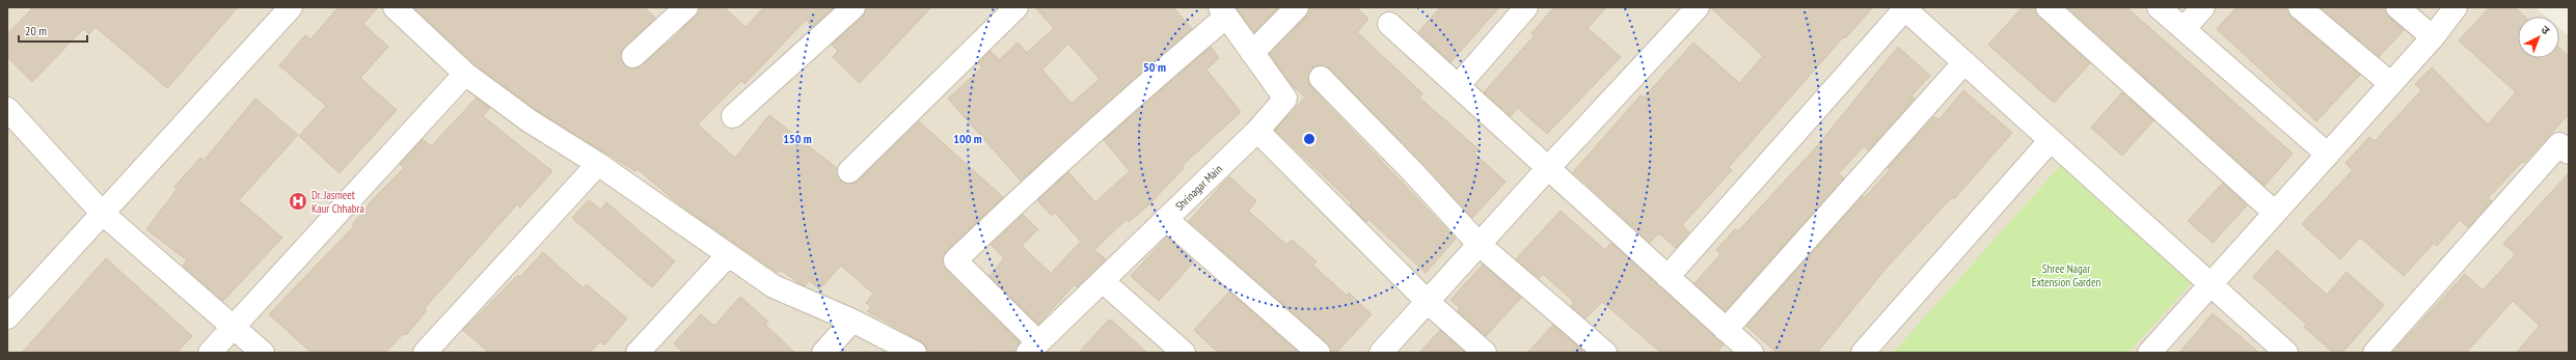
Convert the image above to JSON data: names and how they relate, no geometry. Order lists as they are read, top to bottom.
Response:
{
  "streets": {
    "street": ["Shrinagar Main"]
  },
  "parks": ["Shree Nagar Extension Garden"],
  "places": {
    "hospital": ["Dr. Jasmeet Kaur Chhabra"]
  },
  "scale_bar": "20 m",
  "north": "top right",
  "rings": ["50 m", "100 m", "150 m"]
}
